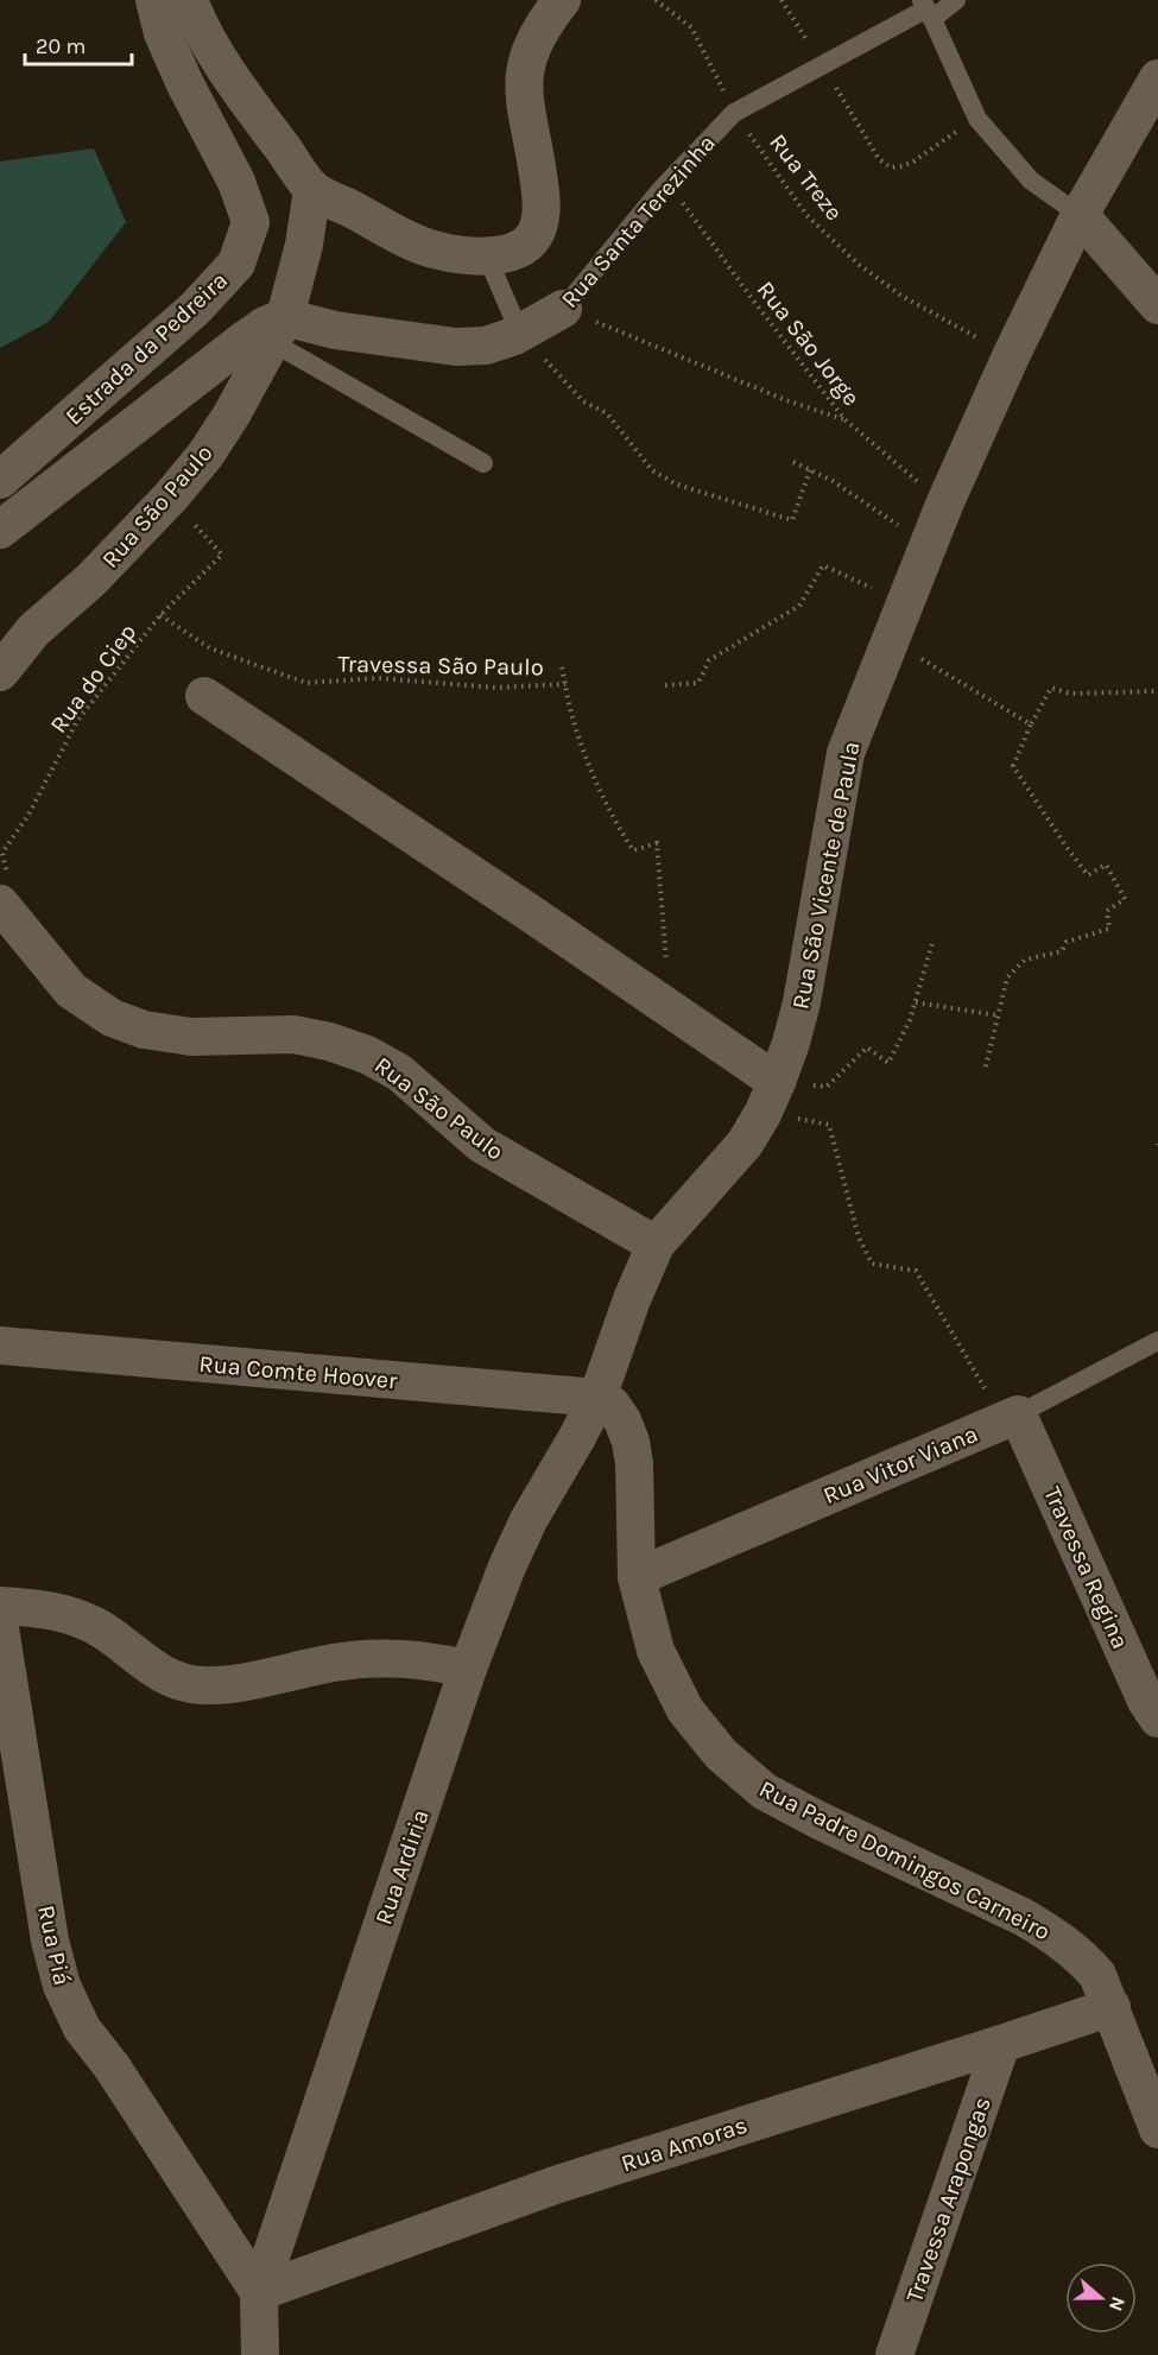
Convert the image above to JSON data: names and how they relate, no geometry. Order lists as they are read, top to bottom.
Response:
{
  "streets": {
    "street": [
      "Rua Santa Terezinha",
      "Estrada da Pedreira",
      "Rua São Paulo",
      "Rua São Vicente de Paula",
      "Rua Comte Hoover",
      "Rua Vitor Viana",
      "Travessa Regina",
      "Rua Padre Domingos Carneiro",
      "Rua Ardiria",
      "Rua Piá",
      "Rua Amoras",
      "Travessa Arapongas"
    ],
    "path": [
      "Rua Treze",
      "Rua São Jorge",
      "Travessa São Paulo",
      "Rua do Ciep"
    ]
  },
  "crossings": [
    ["Rua Treze", "Rua Santa Terezinha"],
    ["Rua Treze", "Rua São Vicente de Paula"],
    ["Rua Santa Terezinha", "Rua São Jorge"],
    ["Rua Santa Terezinha", "Rua São Paulo"],
    ["Rua São Jorge", "Rua São Vicente de Paula"],
    ["Rua São Paulo", "Rua do Ciep"],
    ["Rua São Paulo", "Rua São Vicente de Paula"],
    ["Travessa São Paulo", "Rua do Ciep"],
    ["Rua São Vicente de Paula", "Rua Comte Hoover"],
    ["Rua São Vicente de Paula", "Rua Padre Domingos Carneiro"],
    ["Rua São Vicente de Paula", "Rua Ardiria"],
    ["Rua Comte Hoover", "Rua Padre Domingos Carneiro"],
    ["Rua Comte Hoover", "Rua Ardiria"],
    ["Rua Vitor Viana", "Travessa Regina"],
    ["Rua Vitor Viana", "Rua Padre Domingos Carneiro"],
    ["Rua Padre Domingos Carneiro", "Rua Ardiria"],
    ["Rua Padre Domingos Carneiro", "Rua Amoras"],
    ["Rua Ardiria", "Rua Piá"],
    ["Rua Ardiria", "Rua Amoras"],
    ["Rua Piá", "Rua Amoras"],
    ["Rua Amoras", "Travessa Arapongas"]
  ],
  "scale_bar": "20 m",
  "north": "right"
}
